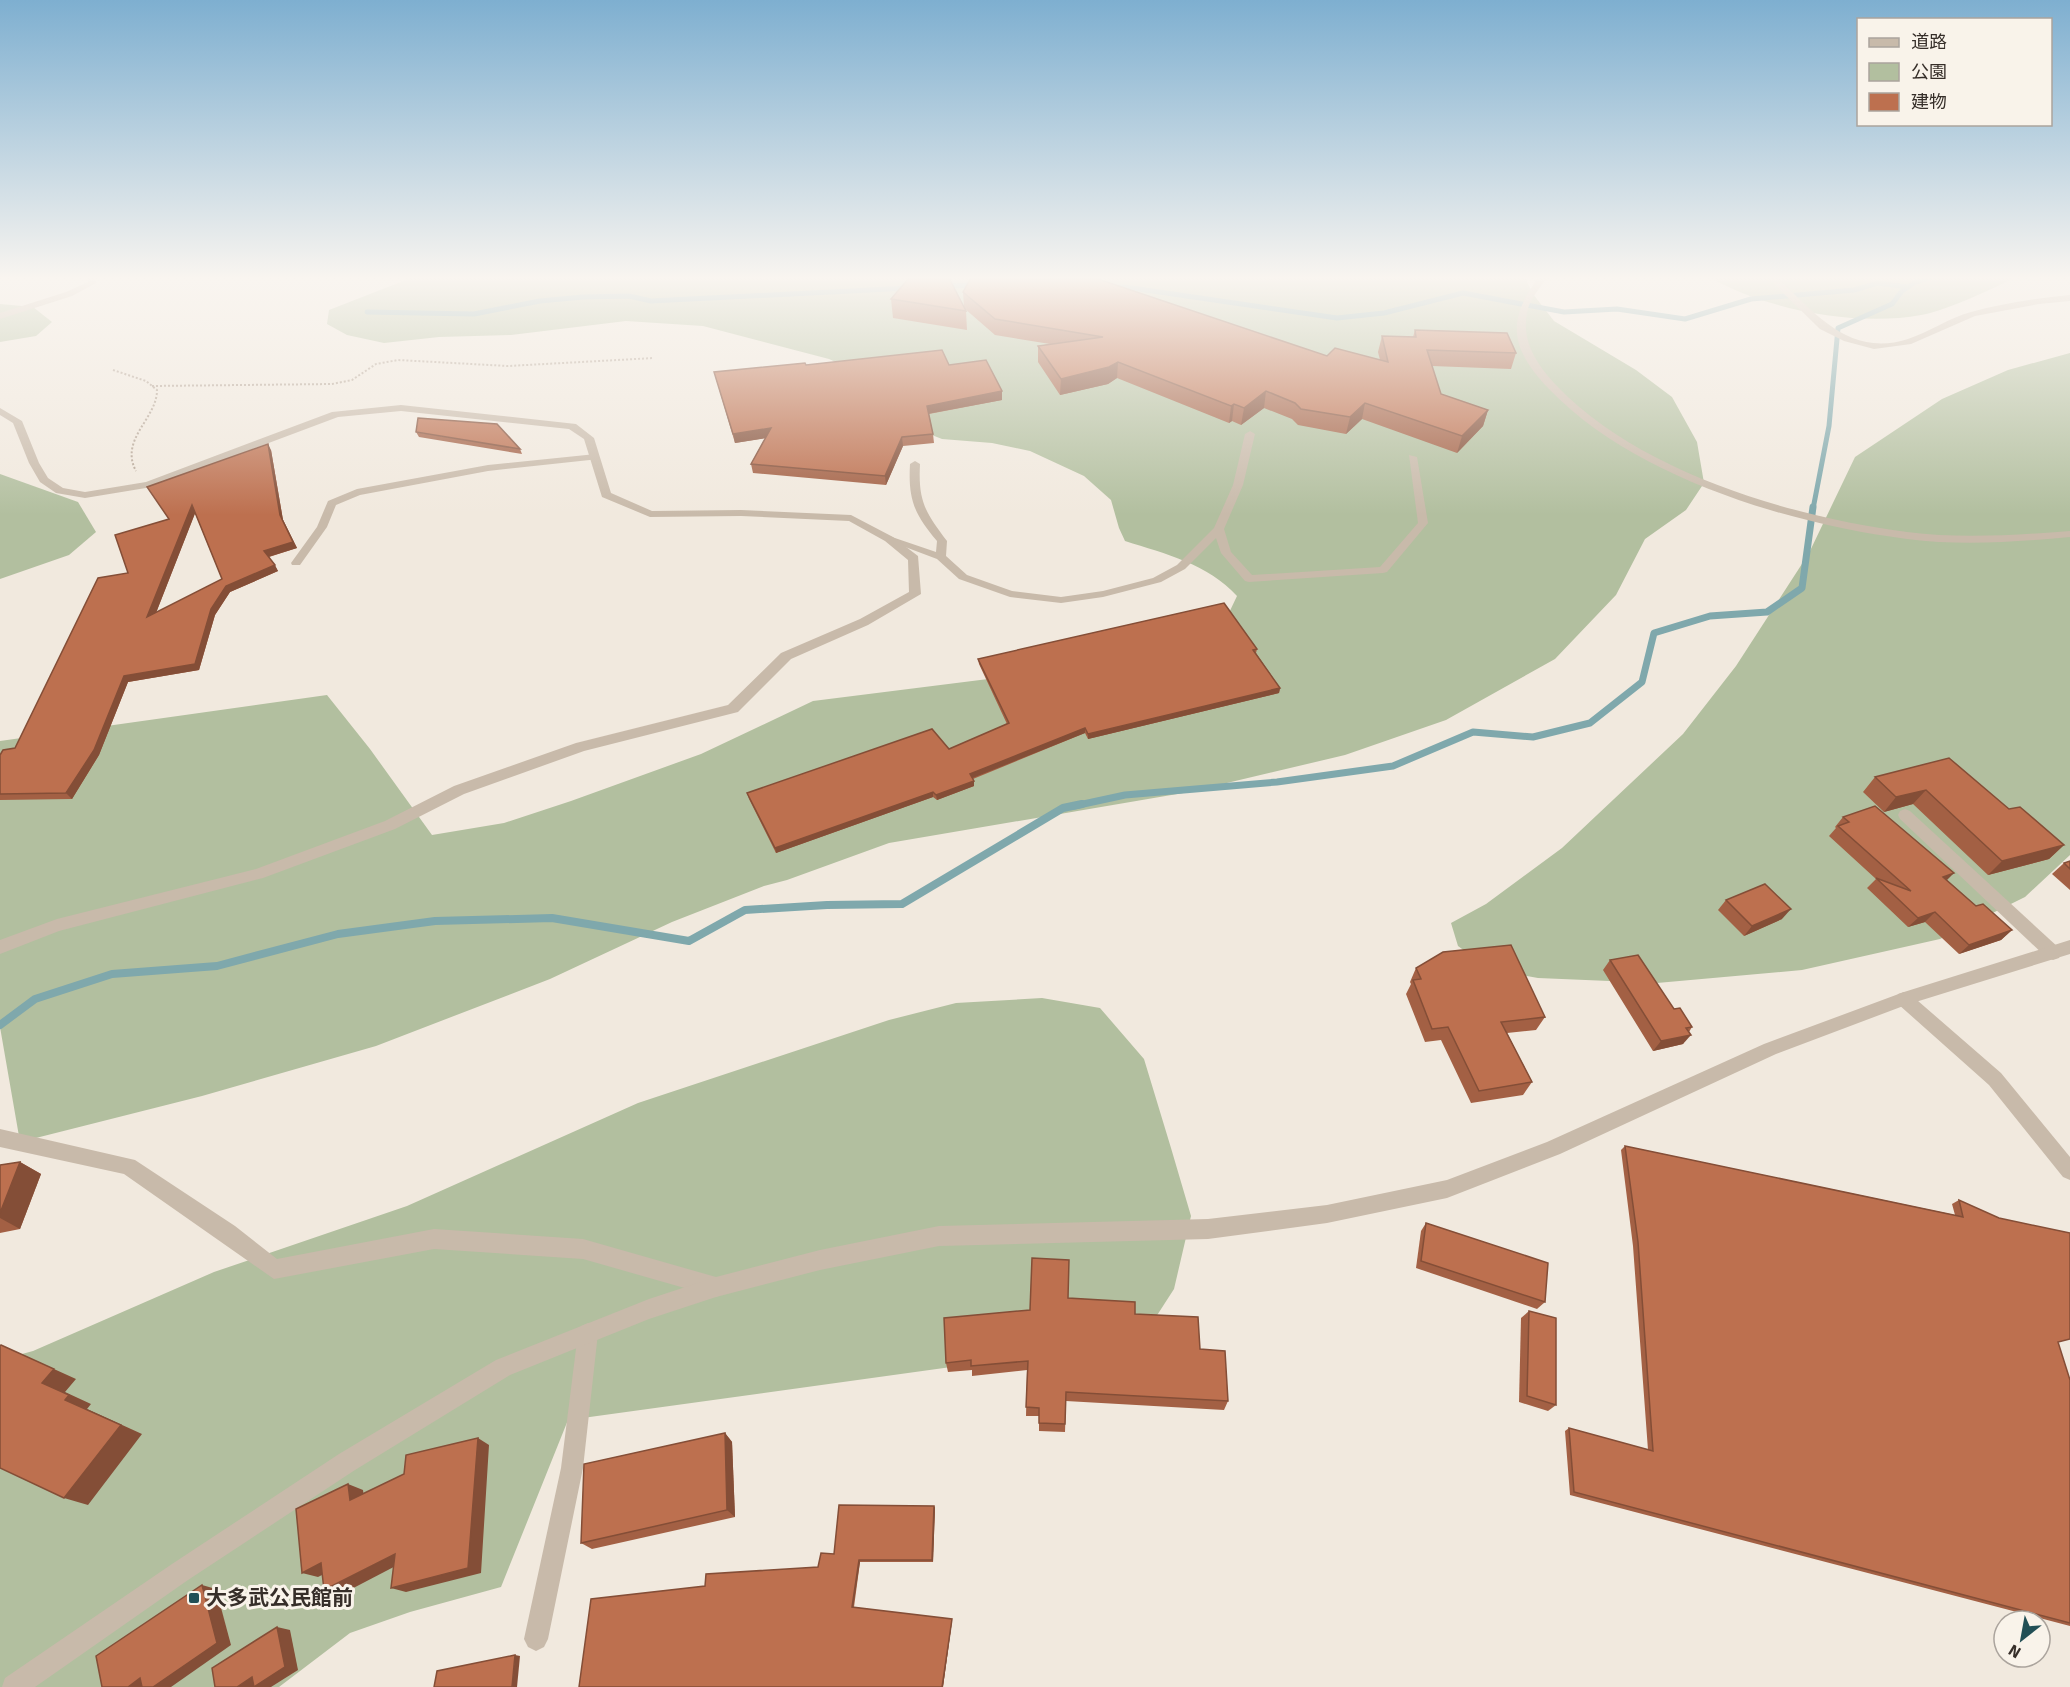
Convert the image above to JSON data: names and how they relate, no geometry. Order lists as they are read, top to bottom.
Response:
{
  "places": {
    "transit": ["大多武公民館前"]
  },
  "legend": ["道路", "公園", "建物"],
  "north": "bottom left"
}
